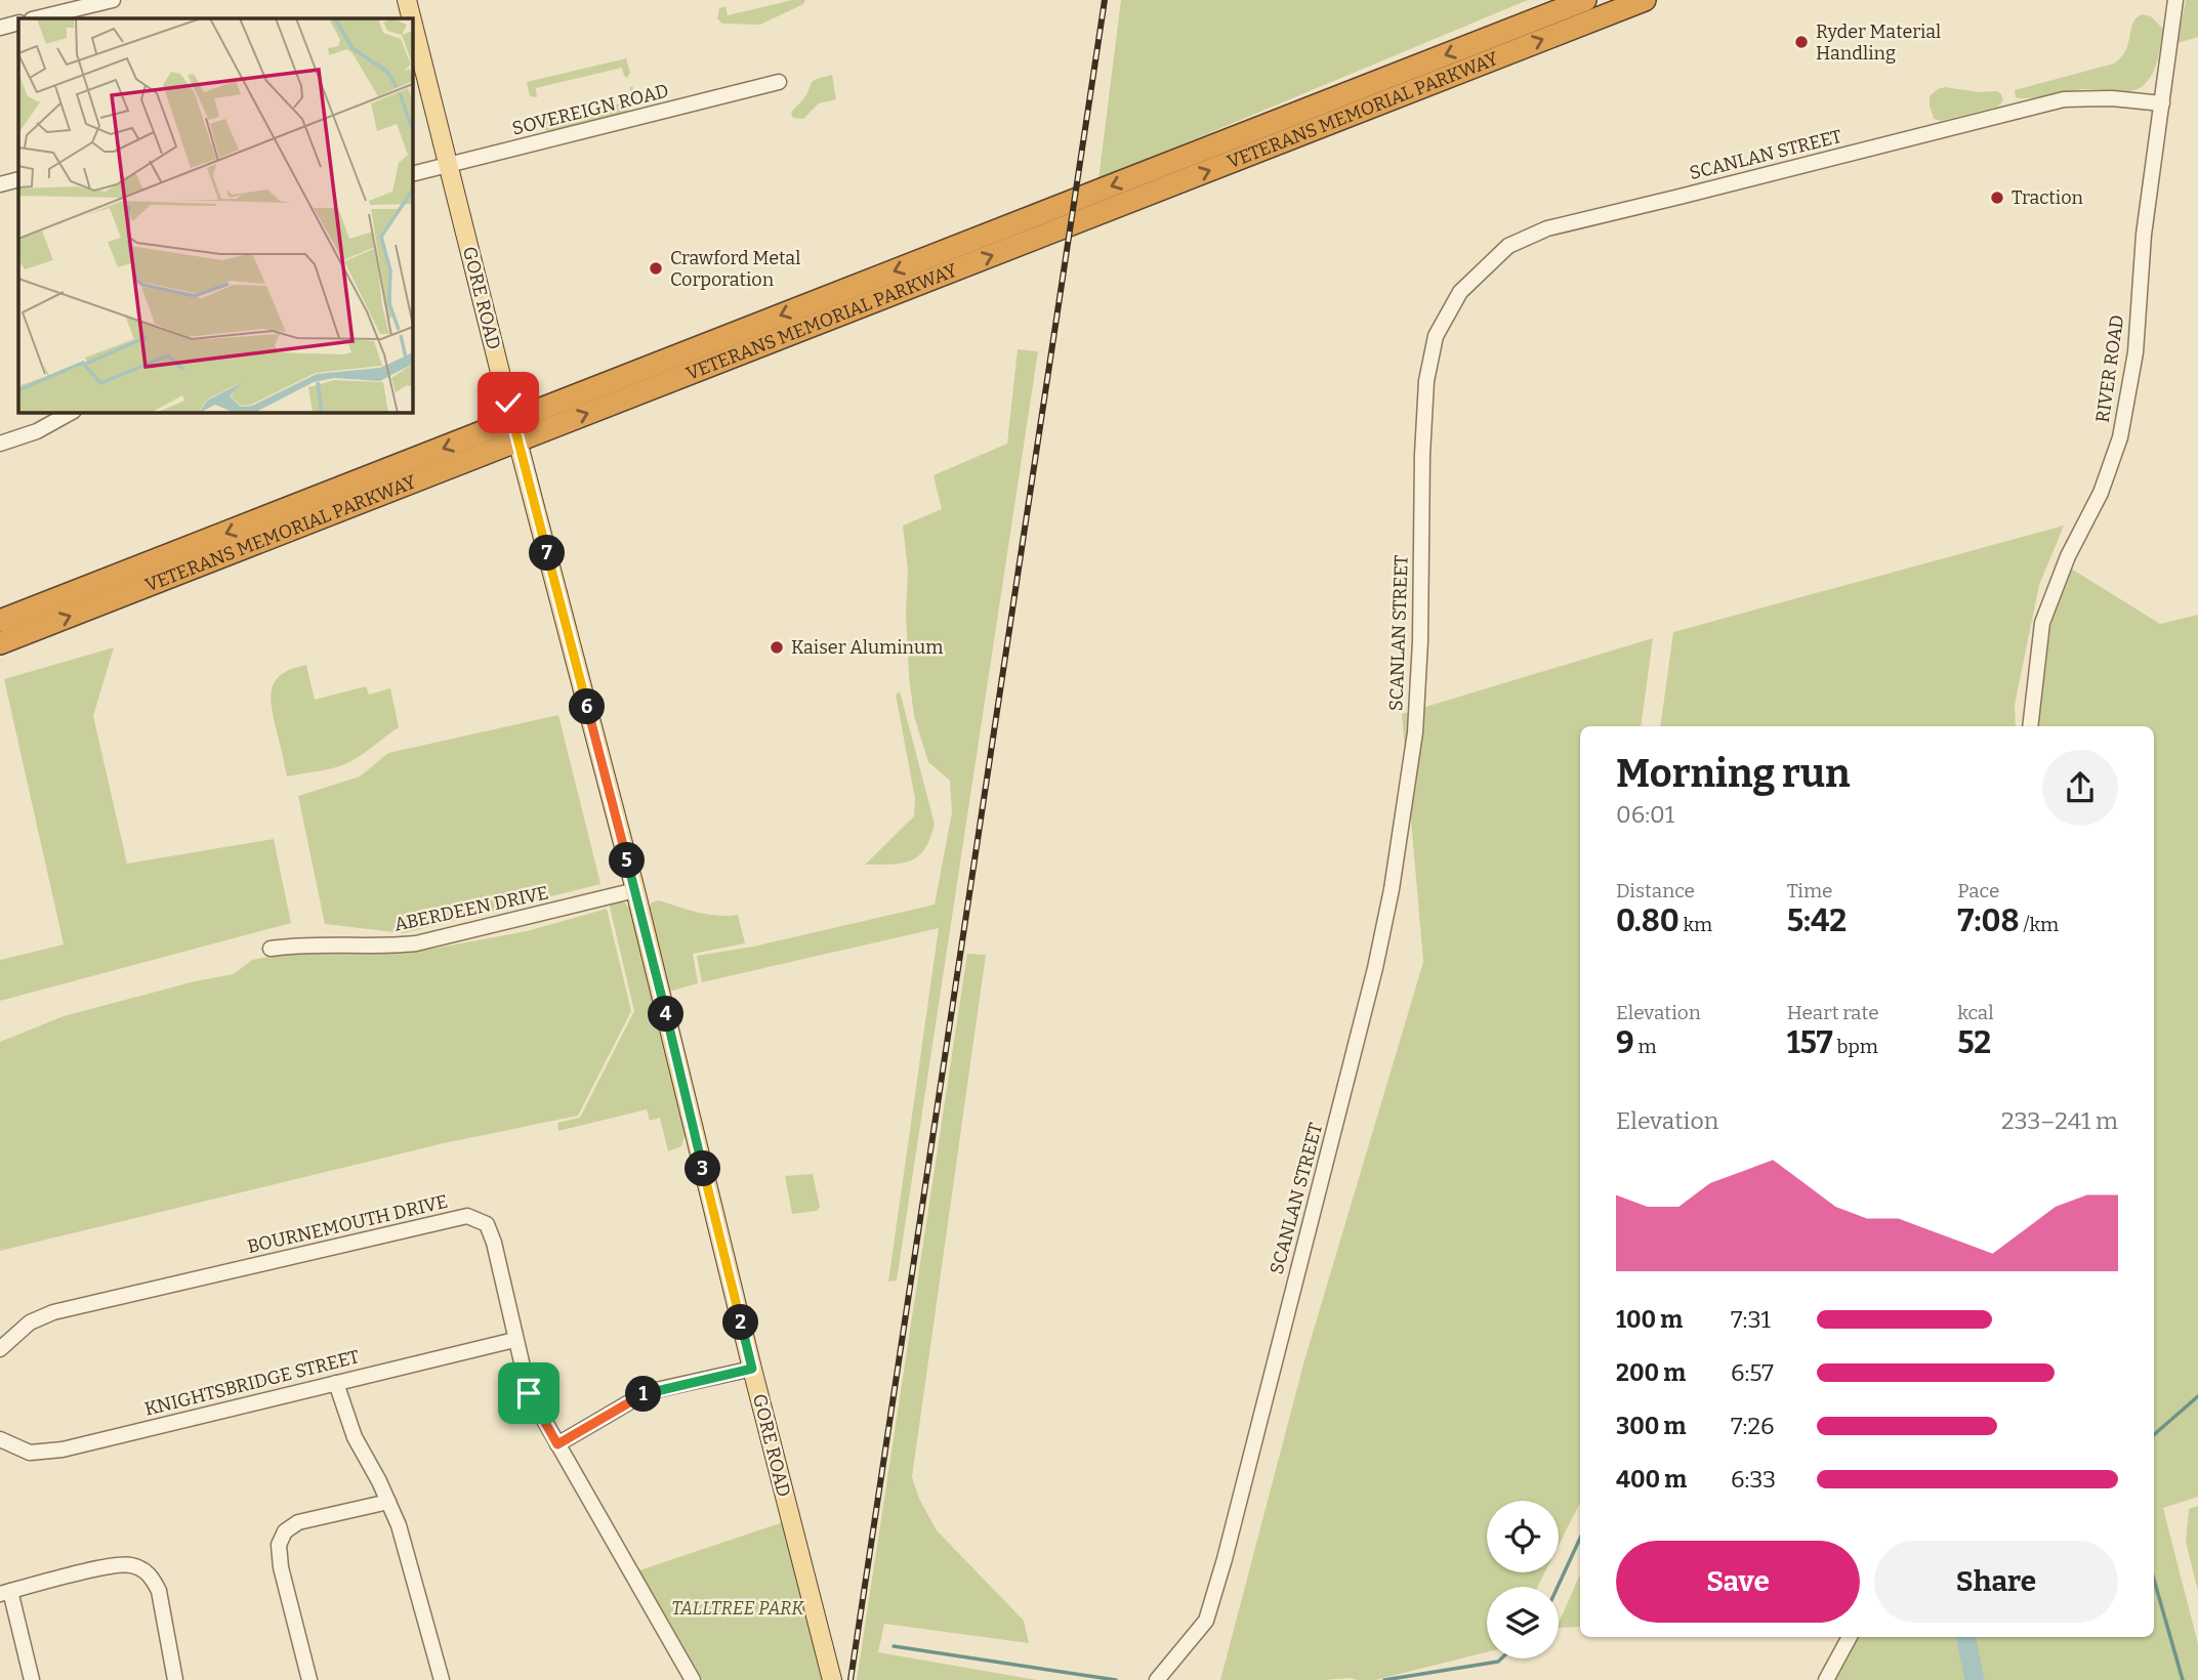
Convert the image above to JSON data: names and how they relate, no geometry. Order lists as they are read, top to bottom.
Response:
{
  "streets": {
    "highway": ["VETERANS MEMORIAL PARKWAY"],
    "main road": ["GORE ROAD"],
    "street": [
      "SOVEREIGN ROAD",
      "SCANLAN STREET",
      "RIVER ROAD",
      "ABERDEEN DRIVE",
      "BOURNEMOUTH DRIVE",
      "KNIGHTSBRIDGE STREET"
    ]
  },
  "crossings": [
    ["SOVEREIGN ROAD", "GORE ROAD"],
    ["VETERANS MEMORIAL PARKWAY", "GORE ROAD"],
    ["SCANLAN STREET", "RIVER ROAD"],
    ["GORE ROAD", "ABERDEEN DRIVE"],
    ["BOURNEMOUTH DRIVE", "KNIGHTSBRIDGE STREET"]
  ],
  "parks": ["TALLTREE PARK"],
  "places": [
    "Ryder Material Handling",
    "Traction",
    "Crawford Metal Corporation",
    "Kaiser Aluminum"
  ],
  "page": {
    "pins": [
      "7",
      "6",
      "5",
      "4",
      "3",
      "2",
      "1"
    ],
    "heading": ["Morning run", "06:01"],
    "stats": [
      ["Distance", "0.80 km"],
      ["Time", "5:42"],
      ["Pace", "7:08 /km"],
      ["Elevation", "9 m"],
      ["Heart rate", "157 bpm"],
      ["kcal", "52"]
    ],
    "chart": ["Elevation", "233–241 m"],
    "list": [
      {
        "name": "100 m",
        "note": "7:31"
      },
      {
        "name": "200 m",
        "note": "6:57"
      },
      {
        "name": "300 m",
        "note": "7:26"
      },
      {
        "name": "400 m",
        "note": "6:33"
      }
    ],
    "buttons": ["Save", "Share"]
  }
}
